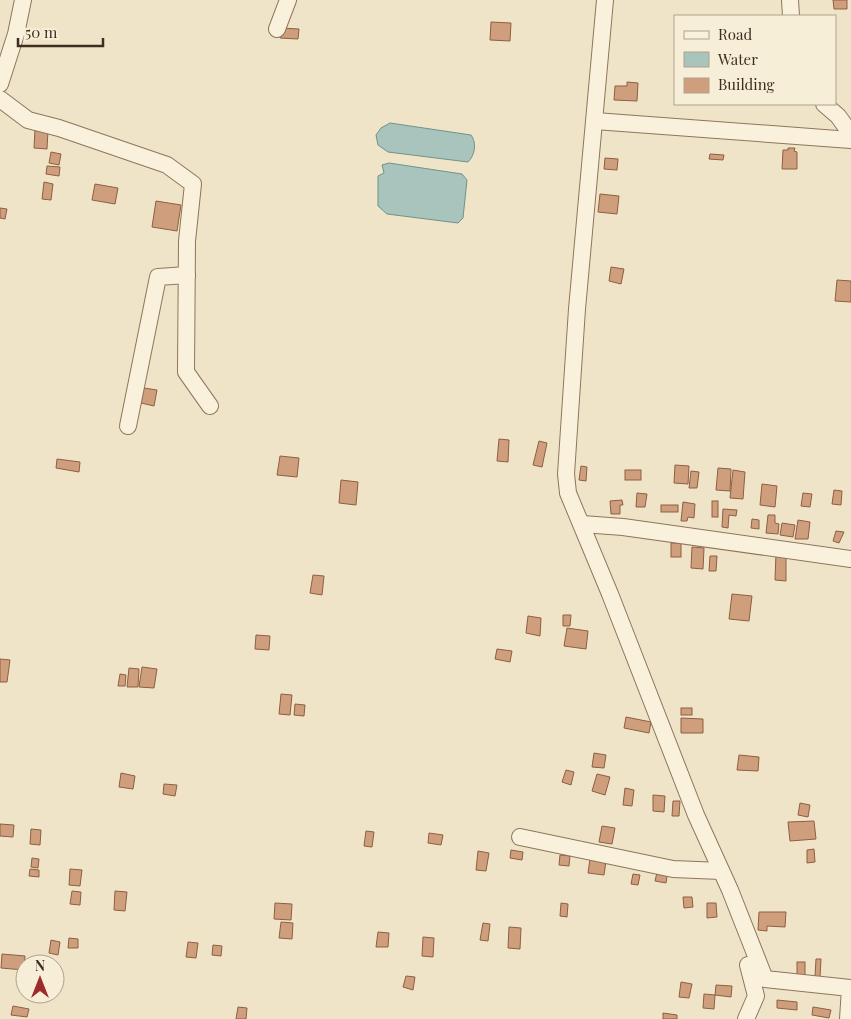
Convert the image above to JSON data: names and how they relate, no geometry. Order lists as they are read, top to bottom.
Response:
{
  "legend": ["Road", "Water", "Building"],
  "scale_bar": "50 m",
  "north": "top"
}
